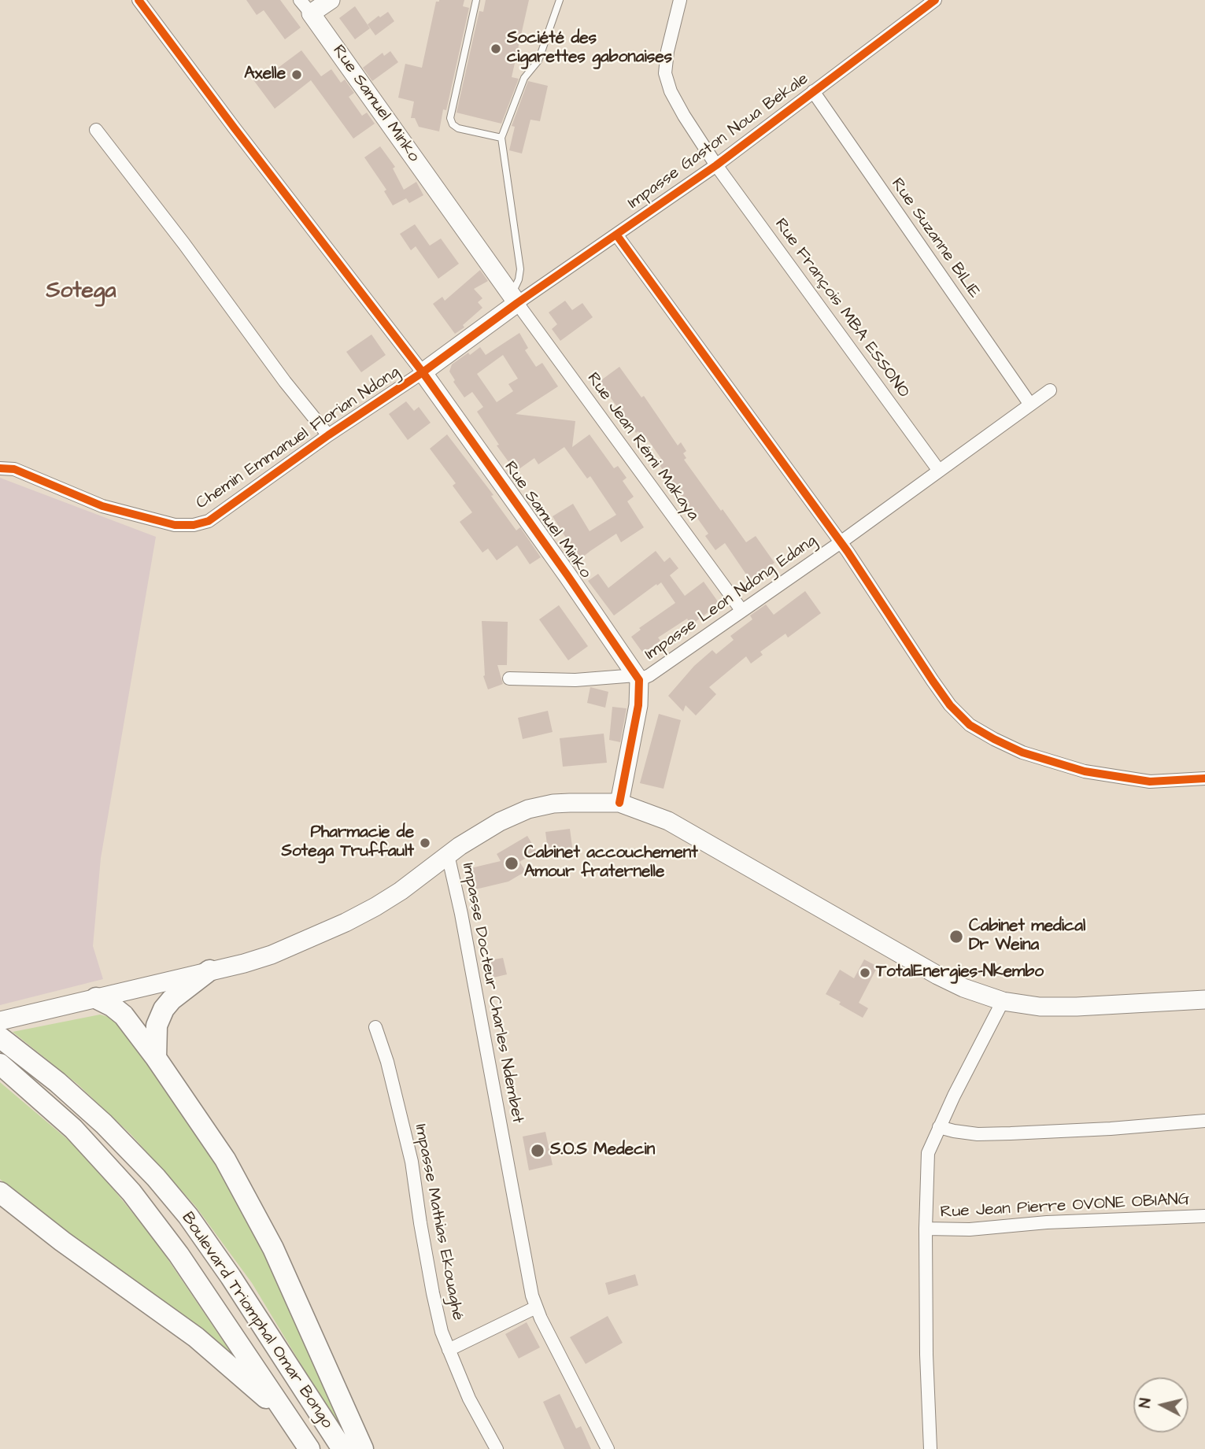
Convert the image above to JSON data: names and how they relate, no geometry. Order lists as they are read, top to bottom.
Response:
{
  "streets": {
    "main road": ["Rue Samuel Minko", "Boulevard Triomphal Omar Bongo"],
    "street": [
      "Impasse Gaston Noua Bekale",
      "Rue Suzanne BILIE",
      "Rue François MBA ESSONO",
      "Chemin Emmanuel Florian Ndong",
      "Rue Jean Rémi Makaya",
      "Impasse Leon Ndong Edang",
      "Impasse Docteur Charles Ndembet",
      "Rue Jean Pierre OVONE OBIANG",
      "Impasse Mathias Ekouaghé"
    ]
  },
  "crossings": [
    ["Rue Samuel Minko", "Impasse Gaston Noua Bekale"],
    ["Rue Samuel Minko", "Chemin Emmanuel Florian Ndong"],
    ["Rue Samuel Minko", "Rue Jean Rémi Makaya"],
    ["Rue Samuel Minko", "Impasse Leon Ndong Edang"],
    ["Impasse Gaston Noua Bekale", "Rue Suzanne BILIE"],
    ["Impasse Gaston Noua Bekale", "Rue François MBA ESSONO"],
    ["Impasse Gaston Noua Bekale", "Rue Jean Rémi Makaya"],
    ["Rue Suzanne BILIE", "Impasse Leon Ndong Edang"],
    ["Rue François MBA ESSONO", "Impasse Leon Ndong Edang"],
    ["Rue Jean Rémi Makaya", "Impasse Leon Ndong Edang"]
  ],
  "districts": ["Sotega"],
  "places": [
    "Société des cigarettes gabonaises",
    "Axelle",
    "Pharmacie de Sotega Truffault",
    "Cabinet accouchement Amour fraternelle",
    "Cabinet medical Dr Weina",
    "TotalEnergies-Nkembo",
    "S.O.S Medecin"
  ],
  "north": "left"
}
